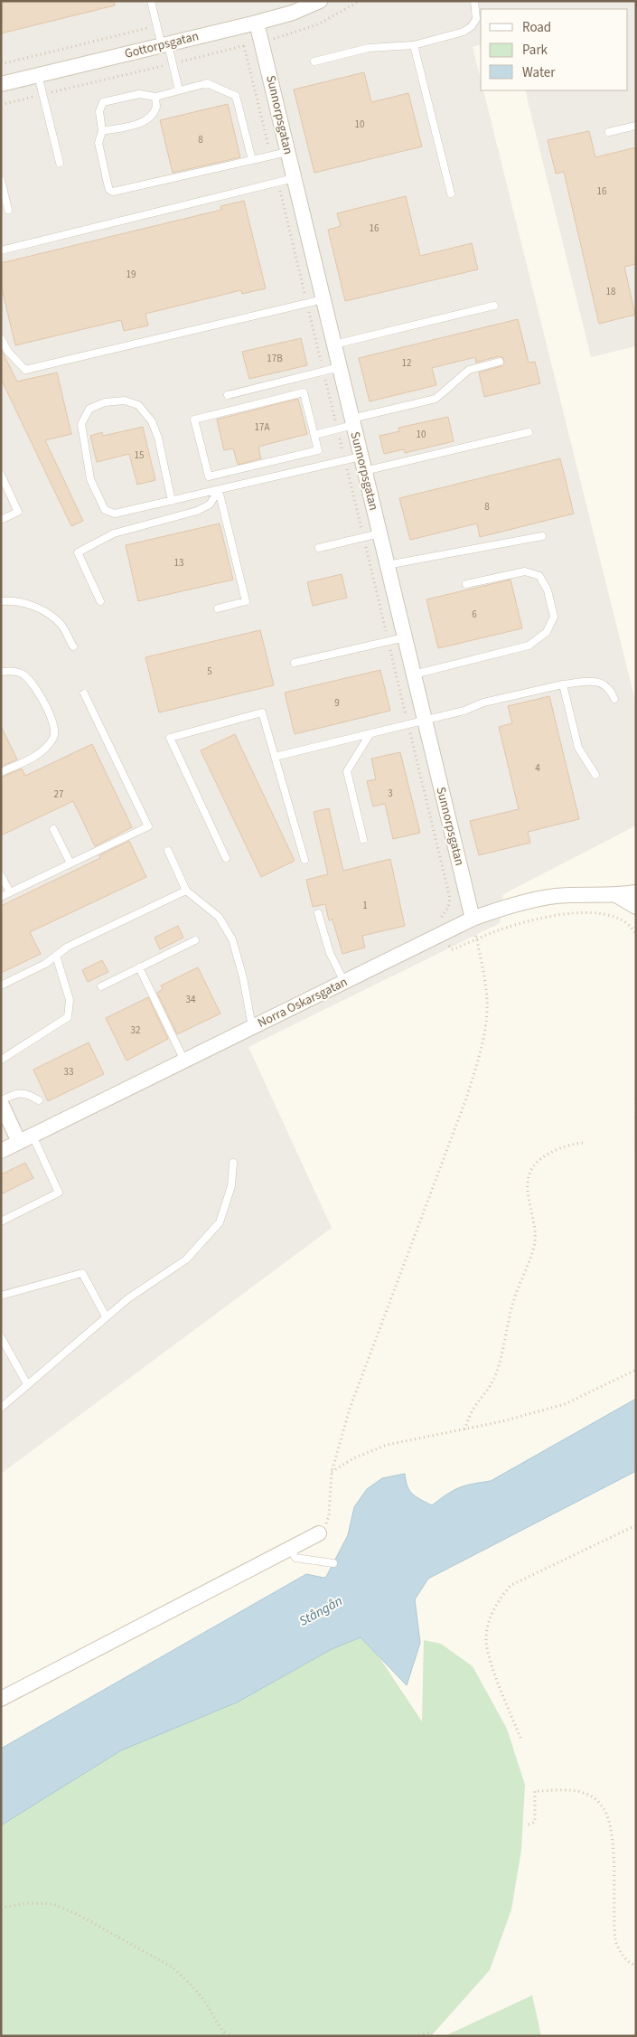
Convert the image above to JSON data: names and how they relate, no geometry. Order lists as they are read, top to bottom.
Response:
{
  "streets": {
    "street": ["Gottorpsgatan", "Sunnorpsgatan", "Norra Oskarsgatan"]
  },
  "crossings": [
    ["Gottorpsgatan", "Sunnorpsgatan"],
    ["Sunnorpsgatan", "Norra Oskarsgatan"]
  ],
  "water": ["Stångån"],
  "house_numbers": [
    "10",
    "8",
    "16",
    "16",
    "19",
    "18",
    "17B",
    "12",
    "17A",
    "10",
    "15",
    "8",
    "13",
    "6",
    "5",
    "9",
    "4",
    "3",
    "27",
    "1",
    "34",
    "32",
    "33"
  ],
  "legend": ["Road", "Park", "Water"]
}
